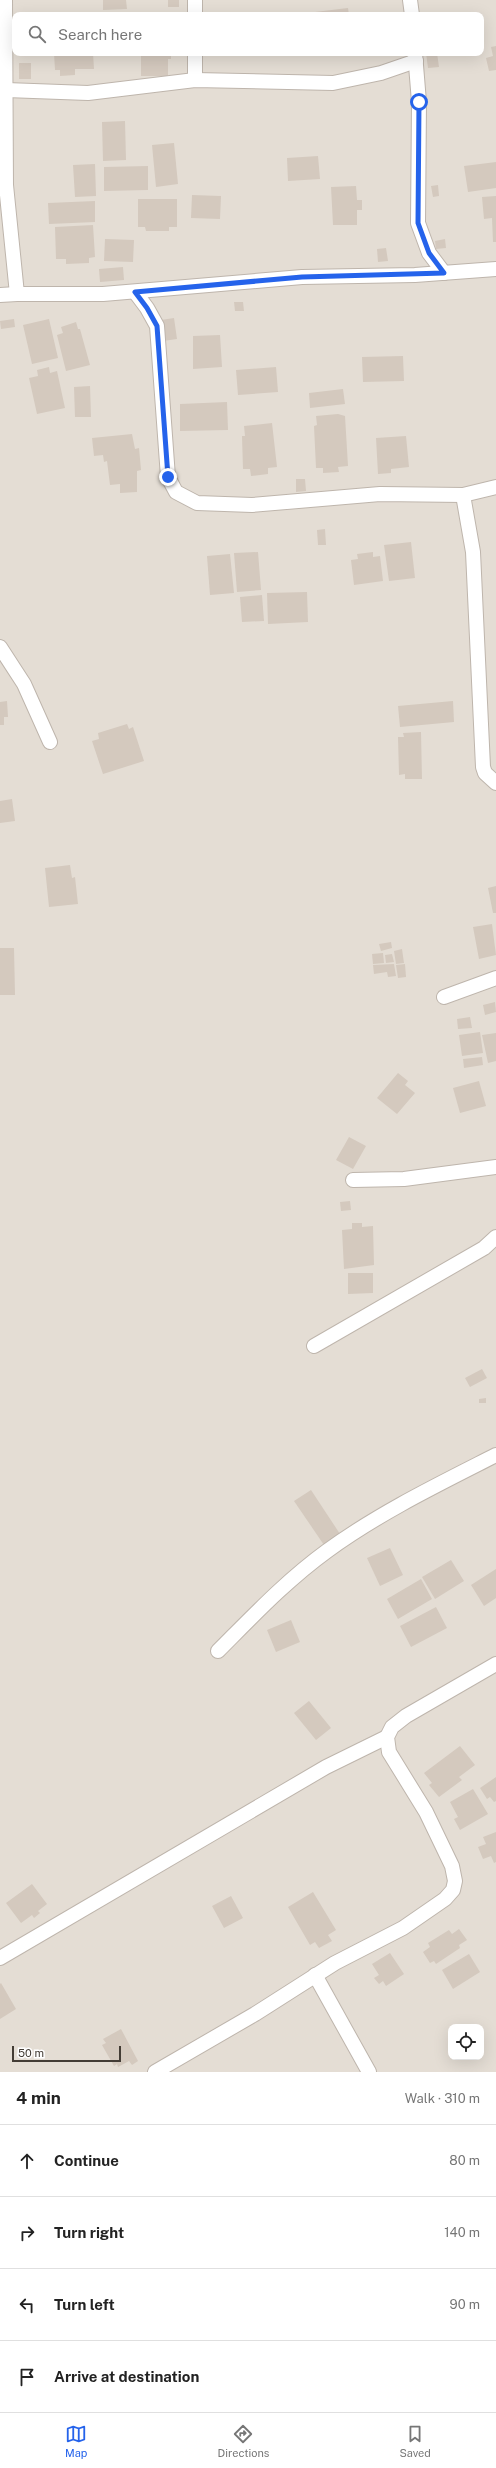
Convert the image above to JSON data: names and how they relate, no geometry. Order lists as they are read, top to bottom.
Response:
{
  "scale_bar": "50 m",
  "page": {
    "search": "Search here",
    "scale": "50 m",
    "heading": ["4 min", "Walk · 310 m"],
    "list": [
      ["Continue", "80 m"],
      ["Turn right", "140 m"],
      ["Turn left", "90 m"],
      "Arrive at destination"
    ],
    "nav": ["Map", "Directions", "Saved"]
  }
}
